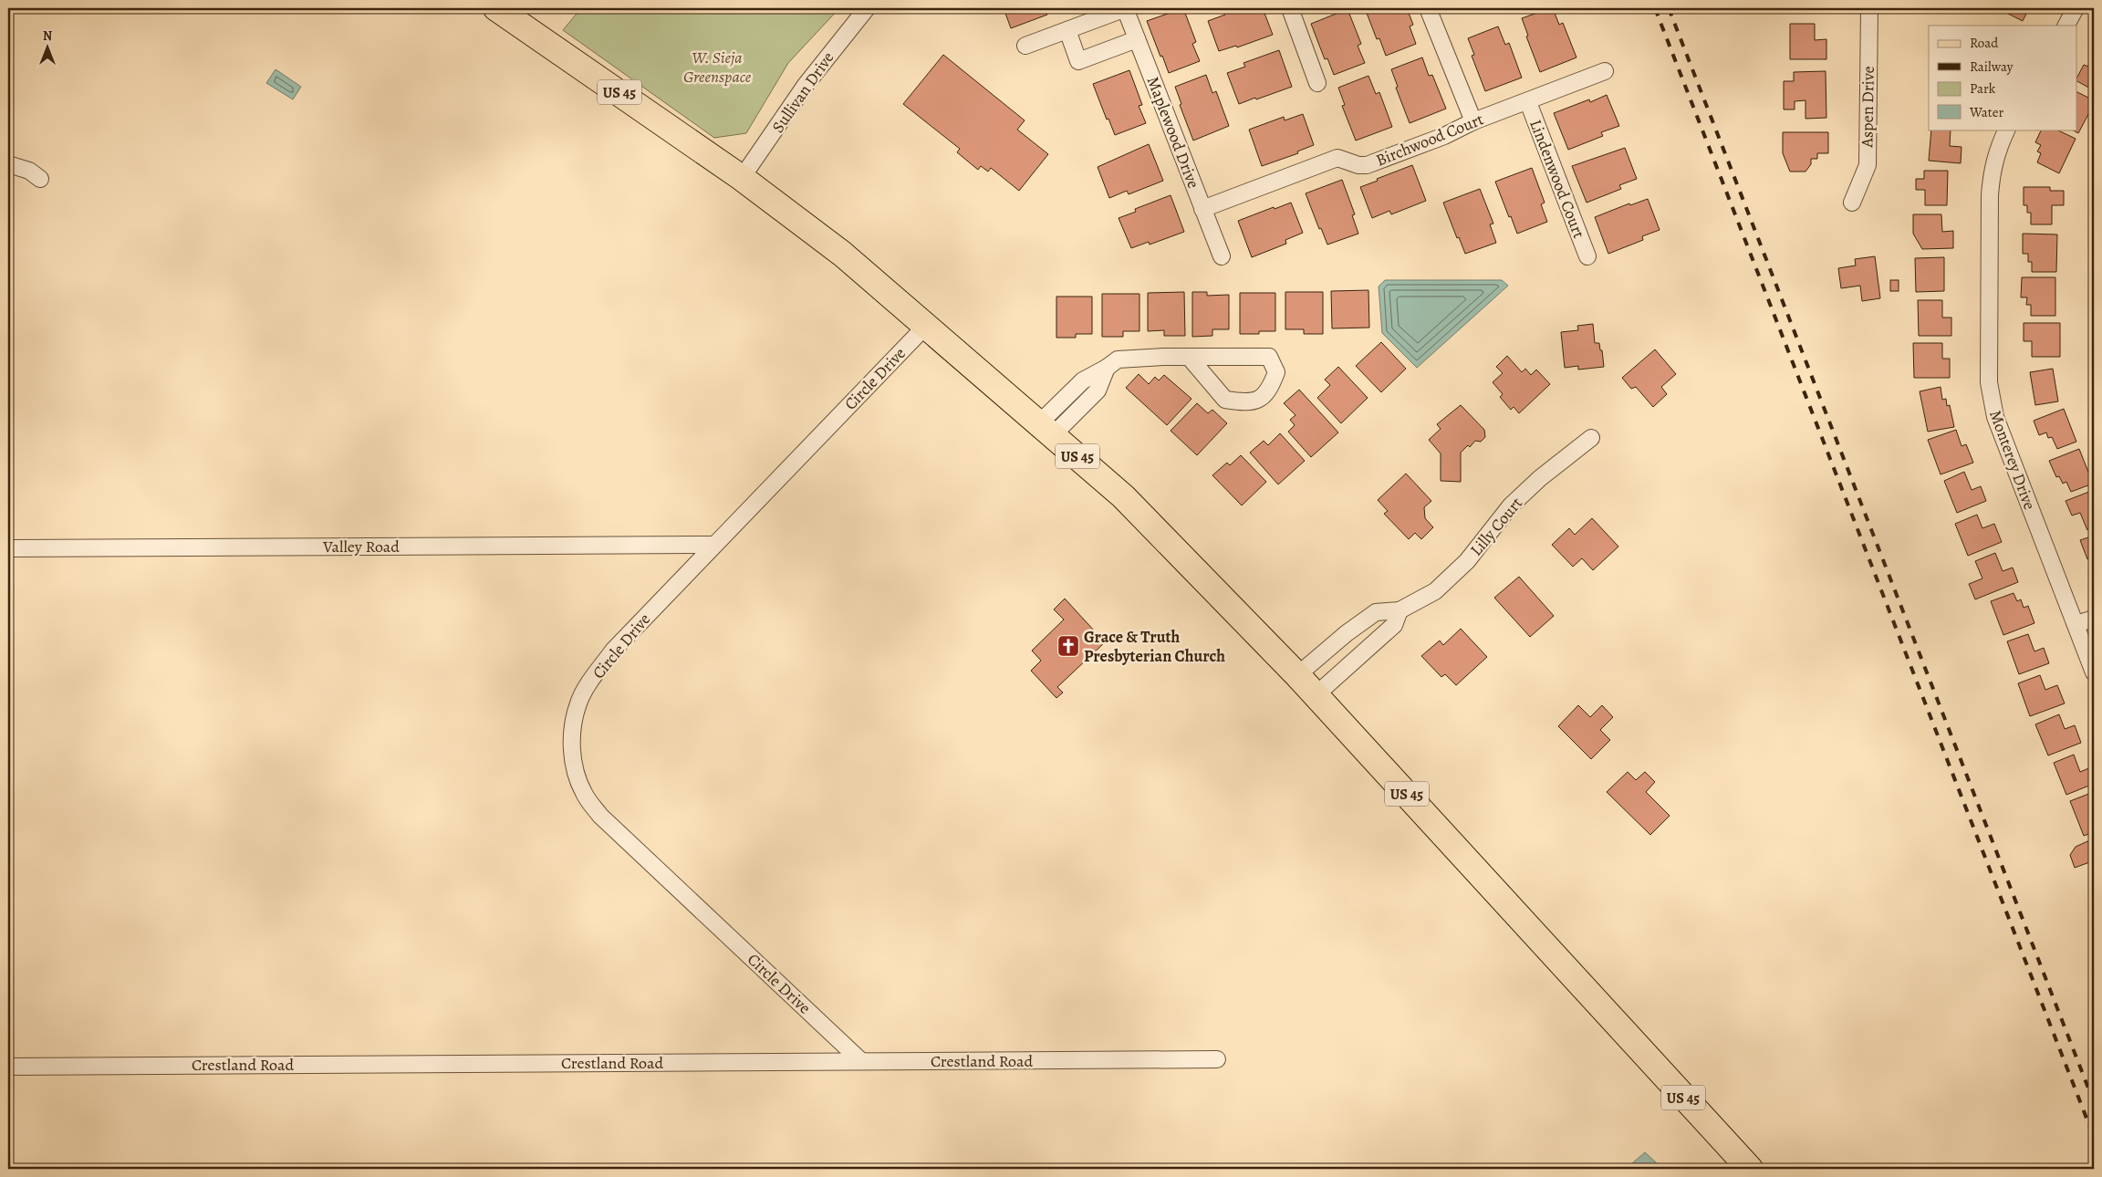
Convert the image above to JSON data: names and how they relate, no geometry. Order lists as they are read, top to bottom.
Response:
{
  "streets": {
    "main road": ["US 45"],
    "street": [
      "Sullivan Drive",
      "Aspen Drive",
      "Maplewood Drive",
      "Birchwood Court",
      "Lindenwood Court",
      "Circle Drive",
      "Monterey Drive",
      "Lilly Court",
      "Valley Road",
      "Crestland Road"
    ]
  },
  "crossings": [
    ["US 45", "Sullivan Drive"],
    ["US 45", "Circle Drive"],
    ["US 45", "Lilly Court"],
    ["Maplewood Drive", "Birchwood Court"],
    ["Birchwood Court", "Lindenwood Court"],
    ["Circle Drive", "Valley Road"],
    ["Circle Drive", "Crestland Road"]
  ],
  "parks": ["W. Sieja Greenspace"],
  "places": {
    "church": ["Grace & Truth Presbyterian Church"]
  },
  "legend": [
    "Road",
    "Railway",
    "Park",
    "Water"
  ],
  "north": "top"
}
